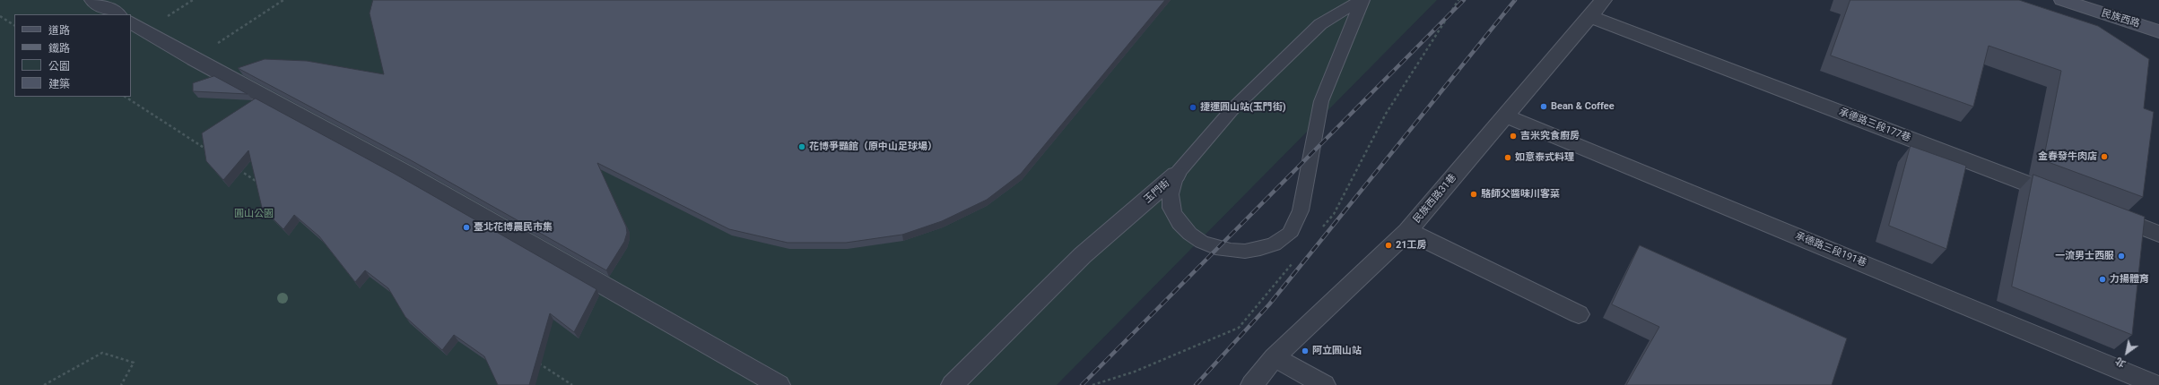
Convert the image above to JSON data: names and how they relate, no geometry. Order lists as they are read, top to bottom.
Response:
{
  "streets": {
    "street": [
      "民族西路",
      "承德路三段177巷",
      "玉門街",
      "民族西路31巷",
      "承德路三段191巷"
    ]
  },
  "crossings": [
    ["承德路三段177巷", "民族西路31巷"],
    ["民族西路31巷", "承德路三段191巷"]
  ],
  "parks": ["圓山公園"],
  "places": [
    "Bean & Coffee",
    "捷運圓山站(玉門街)",
    "吉米究食廚房",
    "花博爭豔館（原中山足球場）",
    "金春發牛肉店",
    "如意泰式料理",
    "駱師父醬味川客菜",
    "臺北花博農民市集",
    "21工房",
    "一流男士西服",
    "力揚體育",
    "阿立圓山站"
  ],
  "legend": [
    "道路",
    "鐵路",
    "公園",
    "建築"
  ],
  "north": "bottom left"
}
